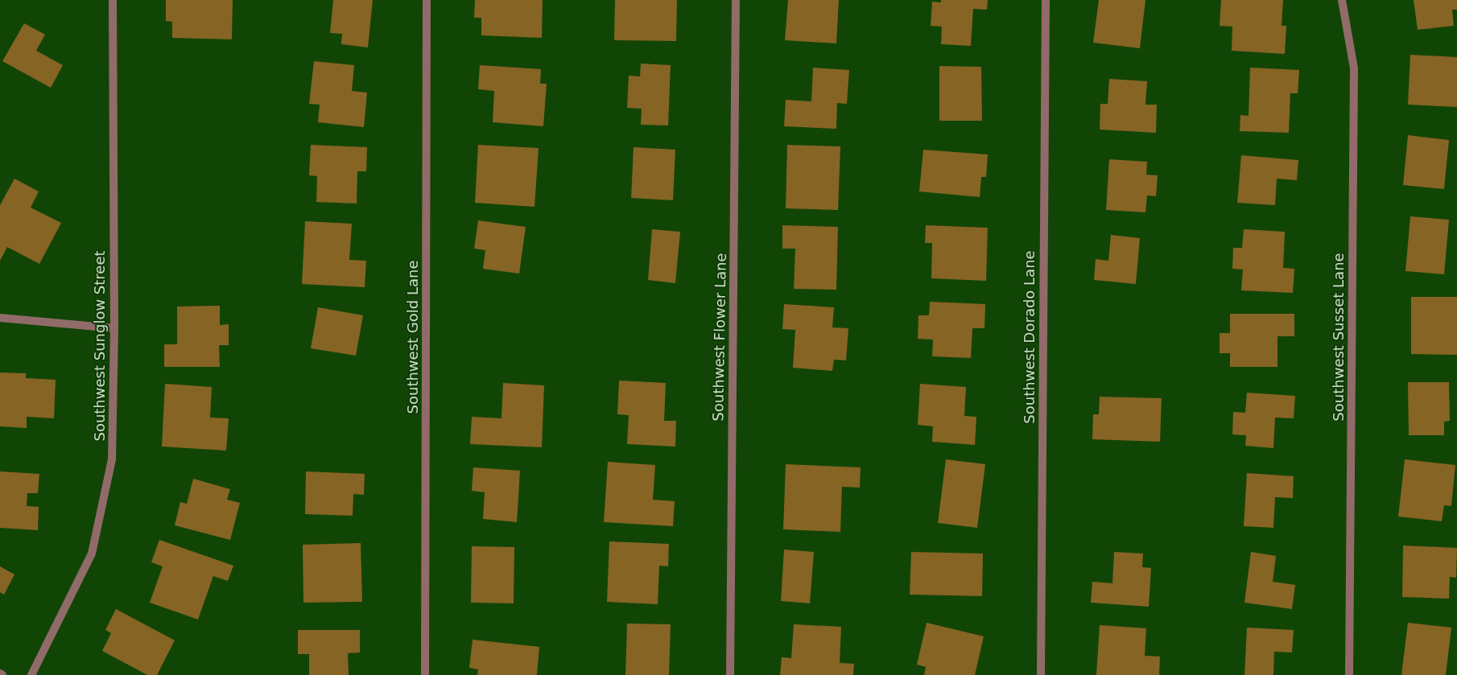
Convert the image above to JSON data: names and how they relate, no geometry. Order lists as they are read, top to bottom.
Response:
{
  "streets": {
    "street": [
      "Southwest Gold Lane",
      "Southwest Flower Lane",
      "Southwest Dorado Lane",
      "Southwest Susset Lane",
      "Southwest Sunglow Street"
    ]
  }
}
